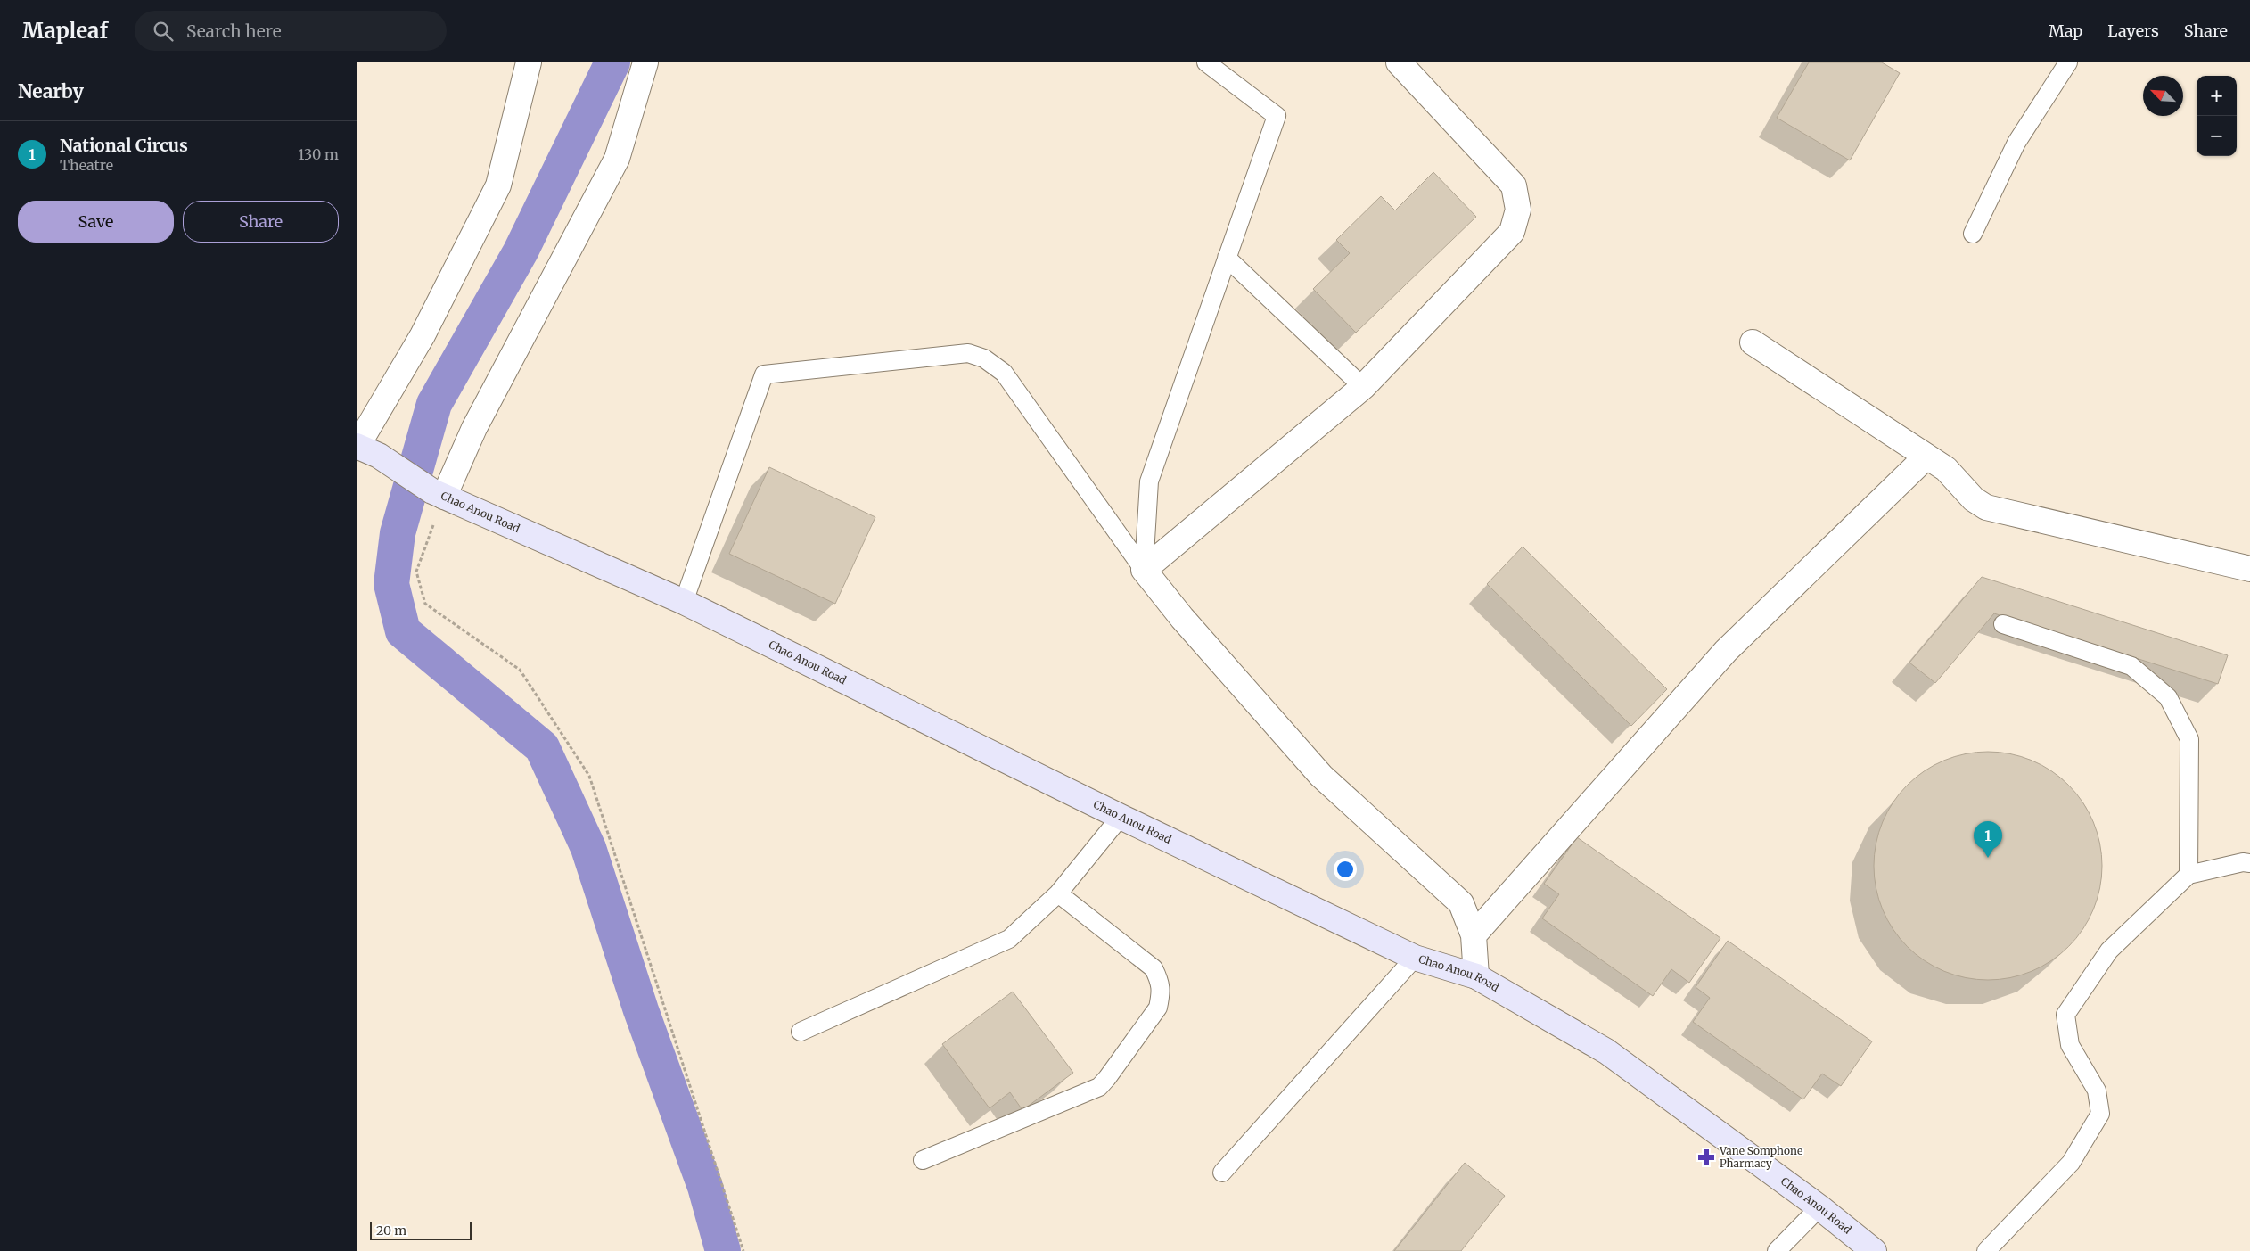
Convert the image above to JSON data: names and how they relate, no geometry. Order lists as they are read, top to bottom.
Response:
{
  "streets": {
    "street": ["Chao Anou Road"]
  },
  "places": {
    "pharmacy": ["Vane Somphone Pharmacy"]
  },
  "scale_bar": "20 m",
  "north": "top left",
  "page": {
    "header": "Mapleaf",
    "search": "Search here",
    "nav": ["Map", "Layers", "Share"],
    "heading": "Nearby",
    "map_buttons": ["+", "−"],
    "list": [
      {
        "mark": "1",
        "name": "National Circus",
        "note": "Theatre",
        "value": "130 m"
      }
    ],
    "buttons": ["Save", "Share"],
    "pins": "1",
    "scale": "20 m"
  }
}
